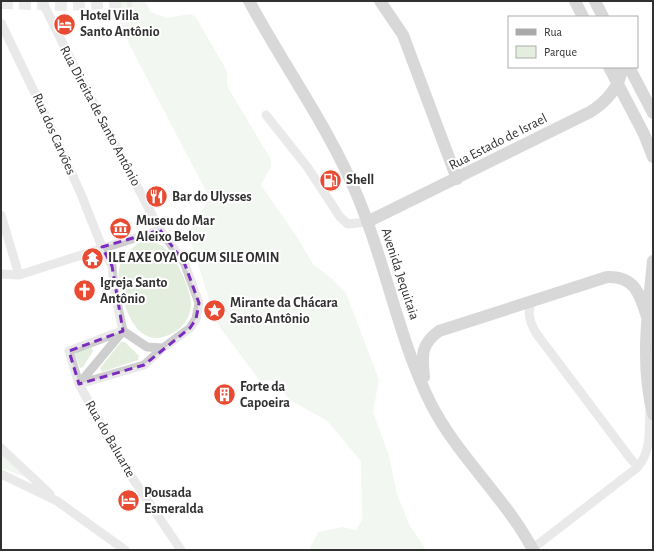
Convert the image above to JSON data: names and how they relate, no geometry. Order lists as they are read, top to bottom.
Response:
{
  "streets": {
    "main road": ["Rua Estado de Israel", "Avenida Jequitaia"],
    "street": ["Rua Direita de Santo Antônio", "Rua dos Carvões", "Rua do Baluarte"]
  },
  "crossings": [
    ["Rua Direita de Santo Antônio", "Rua do Baluarte"],
    ["Rua dos Carvões", "Rua do Baluarte"],
    ["Rua Estado de Israel", "Avenida Jequitaia"]
  ],
  "places": {
    "hotel": ["Hotel Villa Santo Antônio", "Pousada Esmeralda"],
    "fuel station": ["Shell"],
    "restaurant": ["Bar do Ulysses"],
    "museum": ["Museu do Mar Aleixo Belov"],
    "temple": ["ILE AXE OYA OGUM SILE OMIN"],
    "church": ["Igreja Santo Antônio"],
    "place": ["Mirante da Chácara Santo Antônio"],
    "building": ["Forte da Capoeira"]
  },
  "legend": ["Rua", "Parque"]
}
